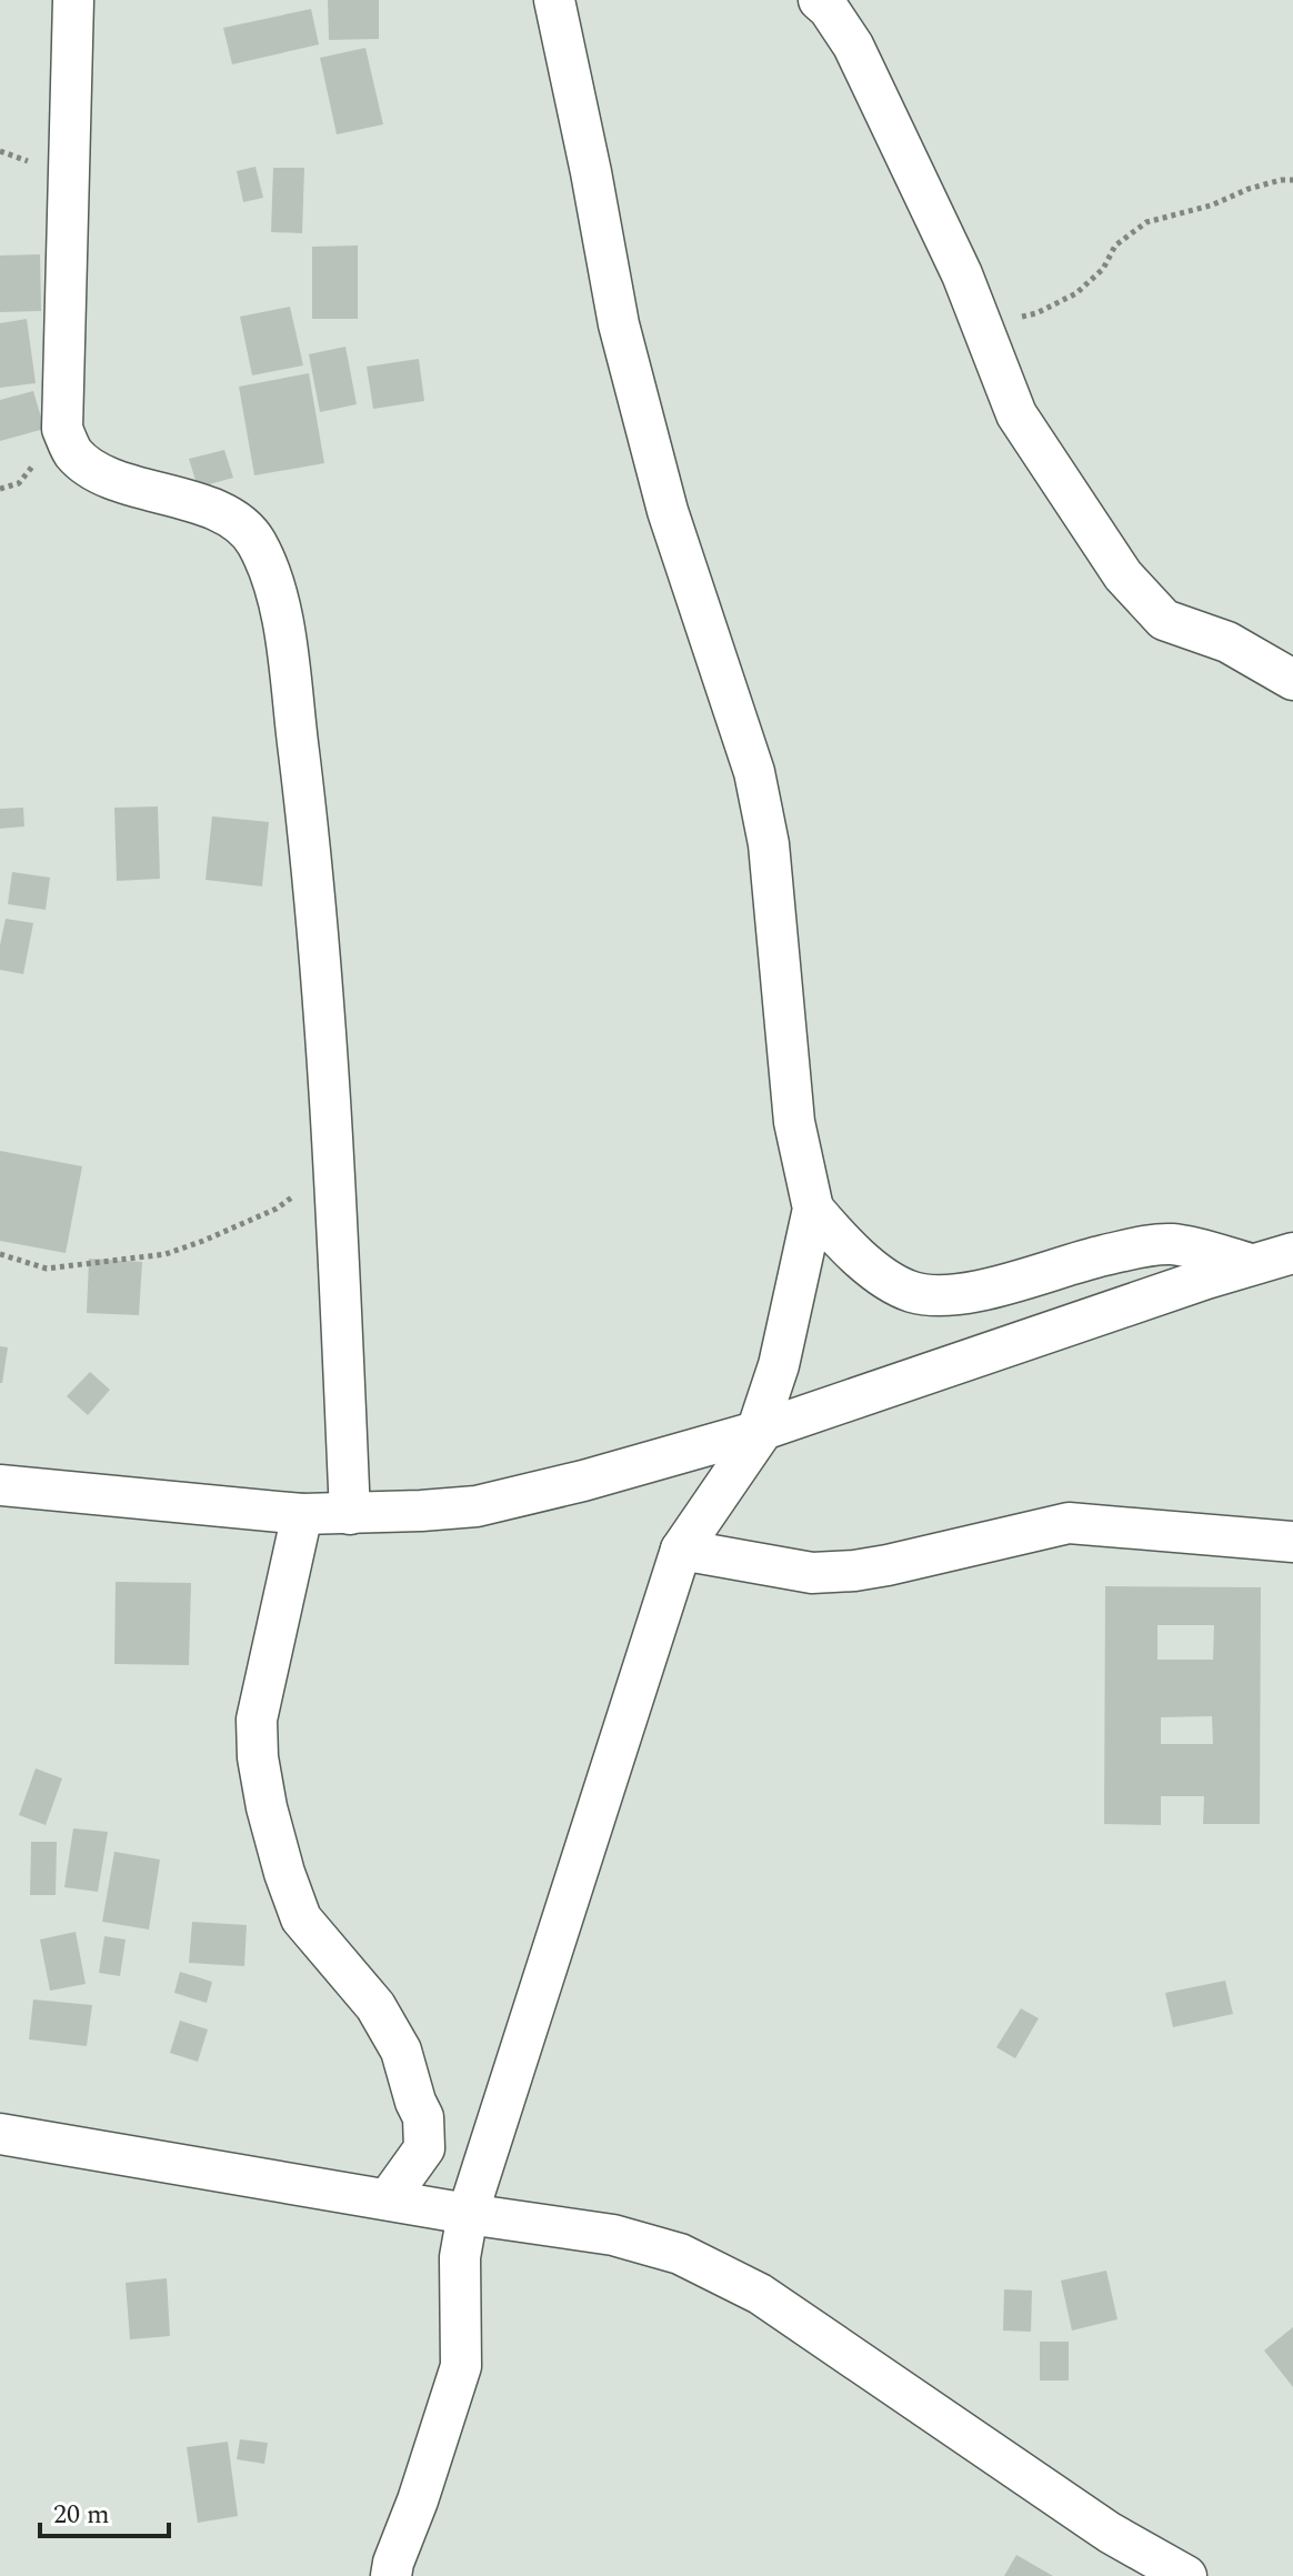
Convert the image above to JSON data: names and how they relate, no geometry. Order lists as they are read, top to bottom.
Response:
{
  "scale_bar": "20 m"
}
